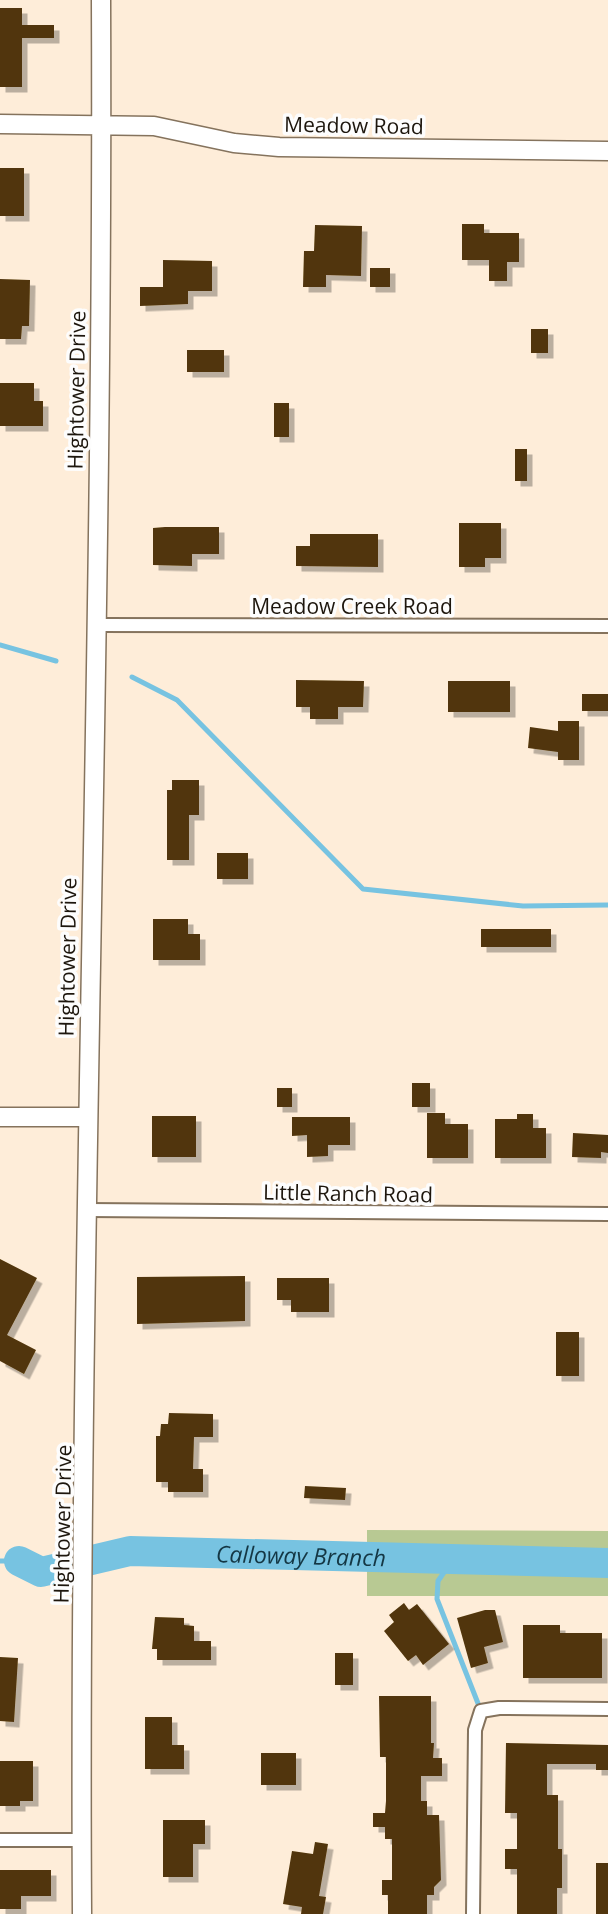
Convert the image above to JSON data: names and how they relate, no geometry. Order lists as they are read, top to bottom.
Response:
{
  "streets": {
    "street": [
      "Meadow Road",
      "Hightower Drive",
      "Meadow Creek Road",
      "Little Ranch Road"
    ]
  },
  "crossings": [
    ["Meadow Road", "Hightower Drive"],
    ["Hightower Drive", "Meadow Creek Road"],
    ["Hightower Drive", "Little Ranch Road"]
  ],
  "water": ["Calloway Branch"]
}
